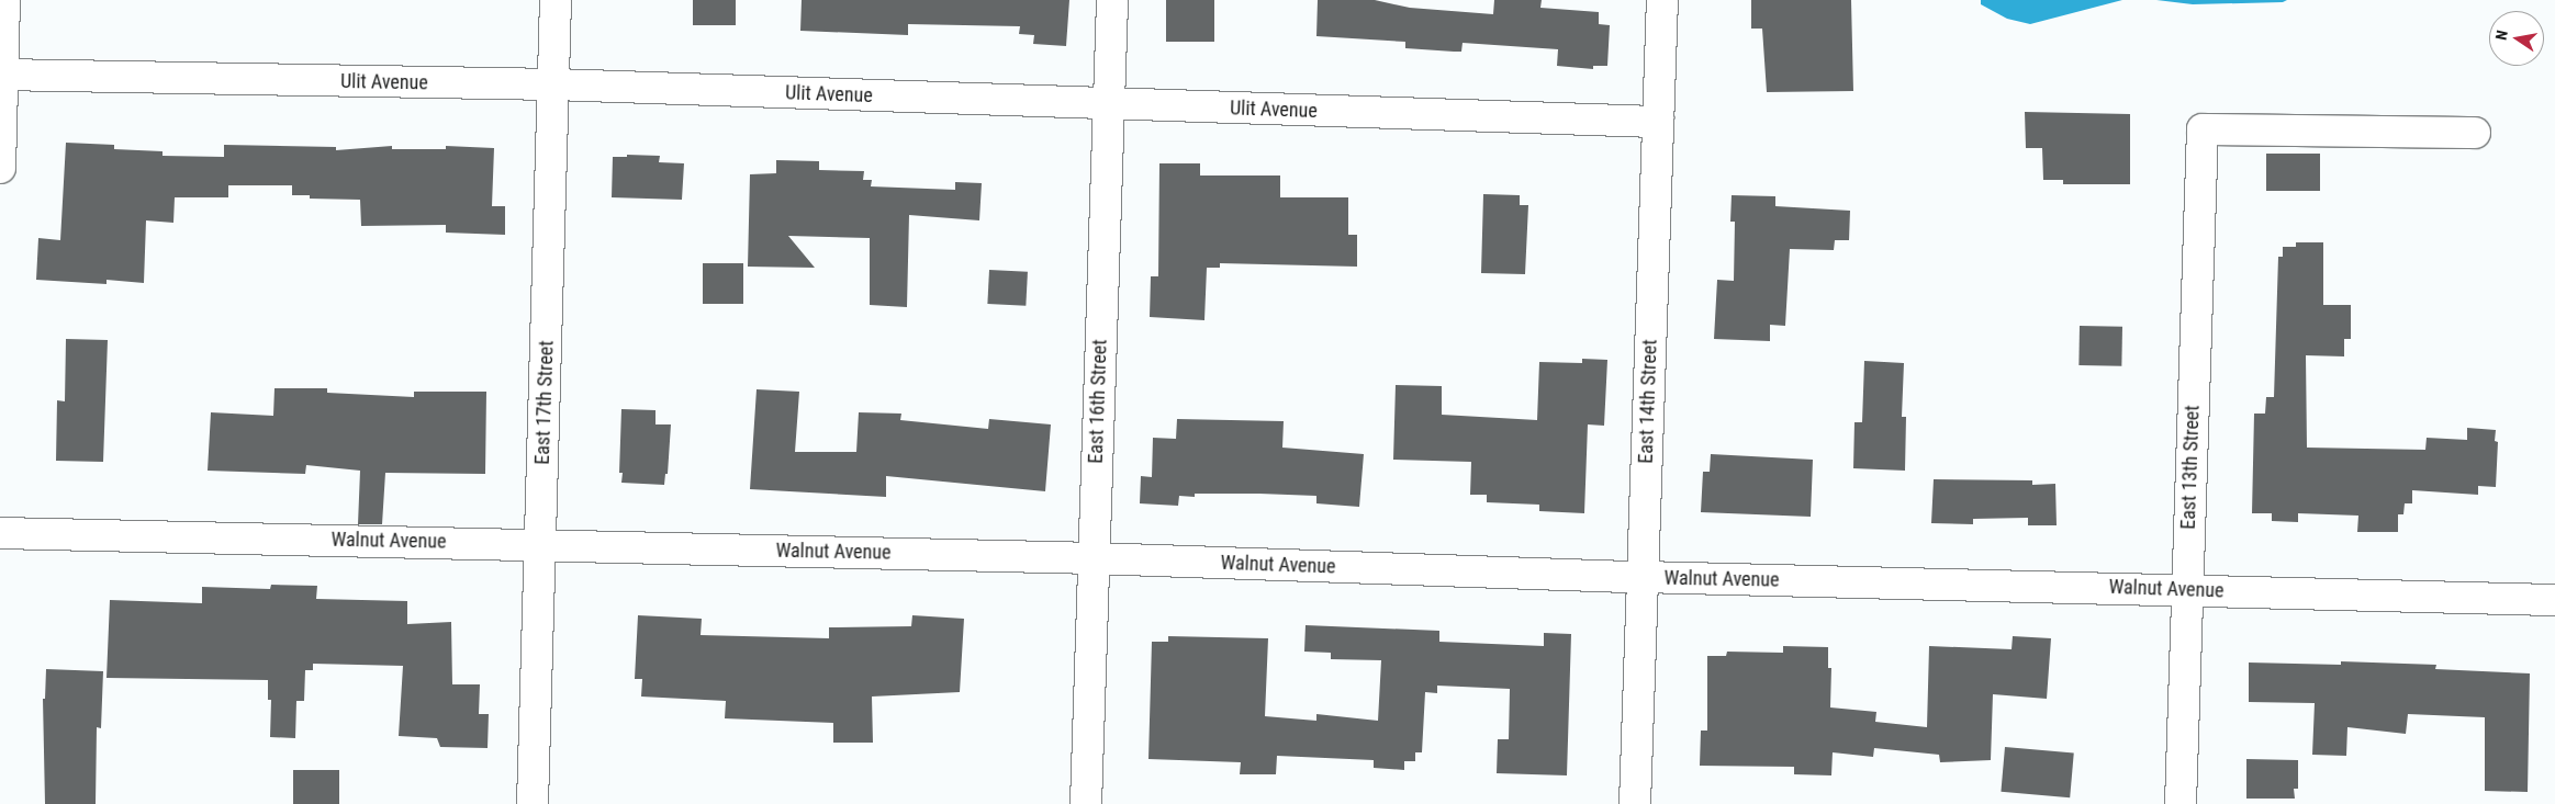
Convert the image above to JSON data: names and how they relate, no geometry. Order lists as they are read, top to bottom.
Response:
{
  "streets": {
    "street": [
      "Ulit Avenue",
      "East 16th Street",
      "East 14th Street",
      "East 17th Street",
      "East 13th Street",
      "Walnut Avenue"
    ]
  },
  "crossings": [
    ["Ulit Avenue", "East 16th Street"],
    ["Ulit Avenue", "East 14th Street"],
    ["Ulit Avenue", "East 17th Street"],
    ["East 16th Street", "Walnut Avenue"],
    ["East 14th Street", "Walnut Avenue"],
    ["East 17th Street", "Walnut Avenue"],
    ["East 13th Street", "Walnut Avenue"]
  ],
  "north": "left"
}
